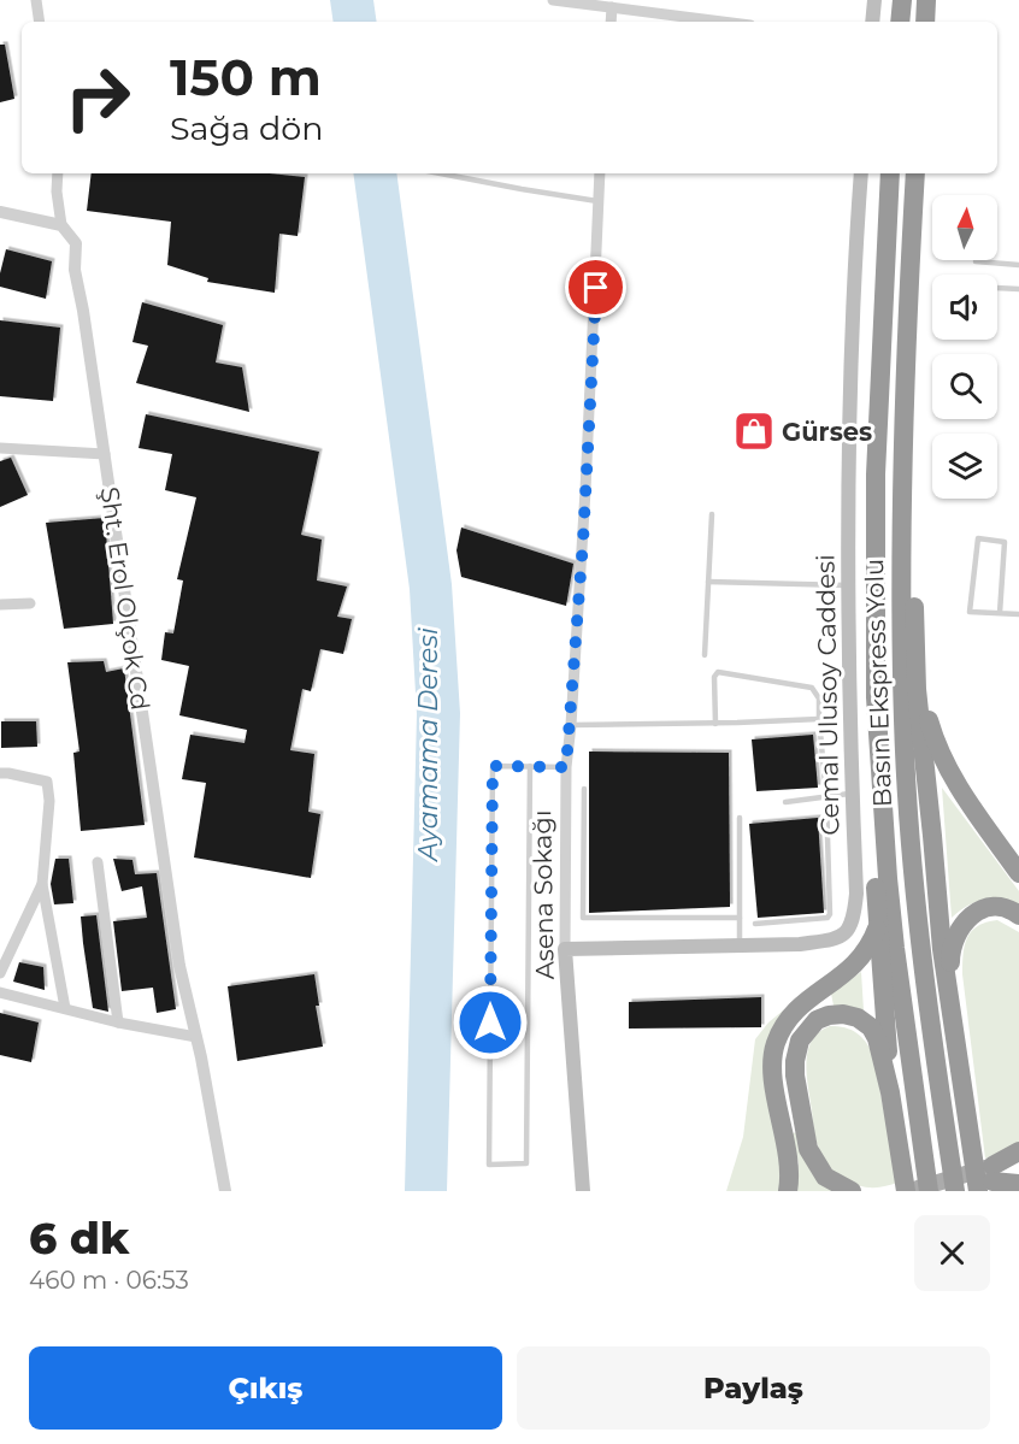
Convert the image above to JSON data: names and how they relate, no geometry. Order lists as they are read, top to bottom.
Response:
{
  "streets": {
    "highway": ["Basın Ekspress Yolu"],
    "main road": ["Cemal Ulusoy Caddesi", "Asena Sokağı"],
    "street": ["Şht. Erol Olçok Cd"]
  },
  "crossings": [
    ["Cemal Ulusoy Caddesi", "Asena Sokağı"]
  ],
  "water": ["Ayamama Deresi"],
  "places": {
    "shop": ["Gürses"]
  },
  "north": "top",
  "page": {
    "turn": ["150 m", "Sağa dön"],
    "heading": ["6 dk", "460 m · 06:53"],
    "buttons": ["Çıkış", "Paylaş"]
  }
}
